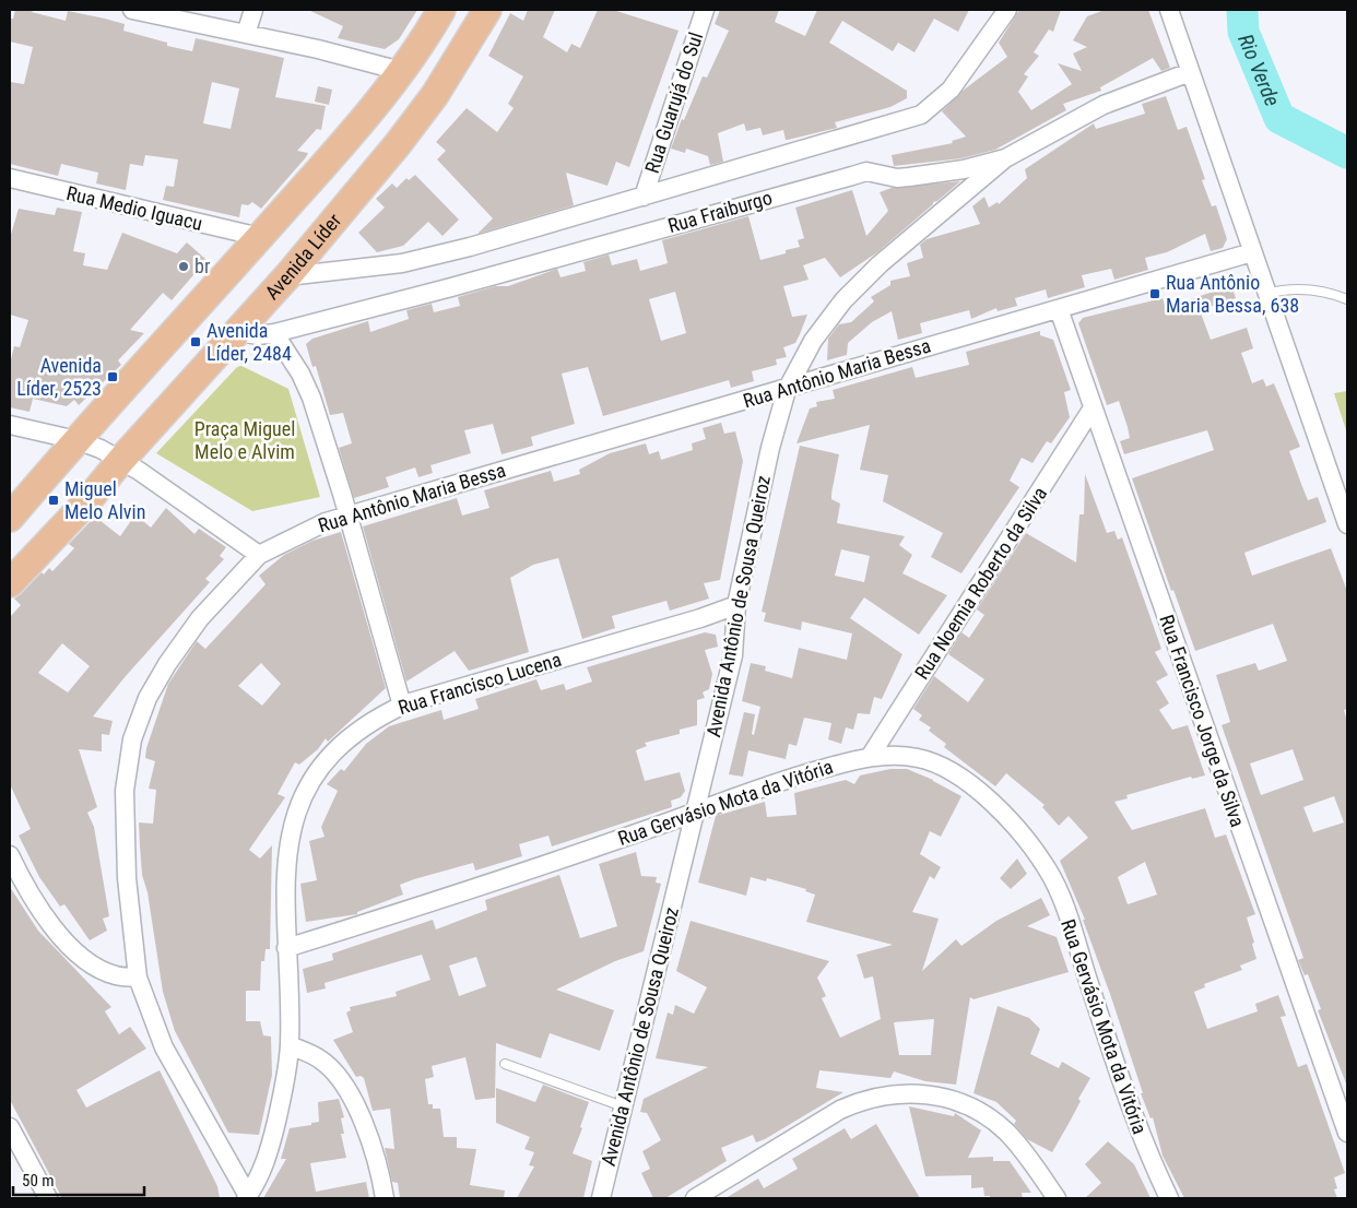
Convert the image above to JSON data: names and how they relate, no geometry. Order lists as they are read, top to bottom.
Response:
{
  "streets": {
    "main road": ["Avenida Líder"],
    "street": [
      "Rua Guarujá do Sul",
      "Rua Medio Iguacu",
      "Rua Fraiburgo",
      "Rua Antônio Maria Bessa",
      "Rua Noemia Roberto da Silva",
      "Avenida Antônio de Sousa Queiroz",
      "Rua Francisco Lucena",
      "Rua Francisco Jorge da Silva",
      "Rua Gervásio Mota da Vitória"
    ]
  },
  "crossings": [
    ["Rua Guarujá do Sul", "Rua Fraiburgo"],
    ["Rua Fraiburgo", "Avenida Líder"],
    ["Rua Fraiburgo", "Avenida Antônio de Sousa Queiroz"],
    ["Rua Antônio Maria Bessa", "Avenida Antônio de Sousa Queiroz"],
    ["Rua Antônio Maria Bessa", "Rua Francisco Lucena"],
    ["Rua Antônio Maria Bessa", "Rua Francisco Jorge da Silva"],
    ["Rua Noemia Roberto da Silva", "Rua Francisco Jorge da Silva"],
    ["Rua Noemia Roberto da Silva", "Rua Gervásio Mota da Vitória"],
    ["Avenida Antônio de Sousa Queiroz", "Rua Francisco Lucena"],
    ["Avenida Antônio de Sousa Queiroz", "Rua Gervásio Mota da Vitória"],
    ["Rua Francisco Lucena", "Rua Gervásio Mota da Vitória"]
  ],
  "water": ["Rio Verde"],
  "parks": ["Praça Miguel Melo e Alvim"],
  "places": {
    "other": ["br"],
    "transit": [
      "Rua Antônio Maria Bessa, 638",
      "Avenida Líder, 2484",
      "Avenida Líder, 2523",
      "Miguel Melo Alvin"
    ]
  },
  "scale_bar": "50 m"
}
